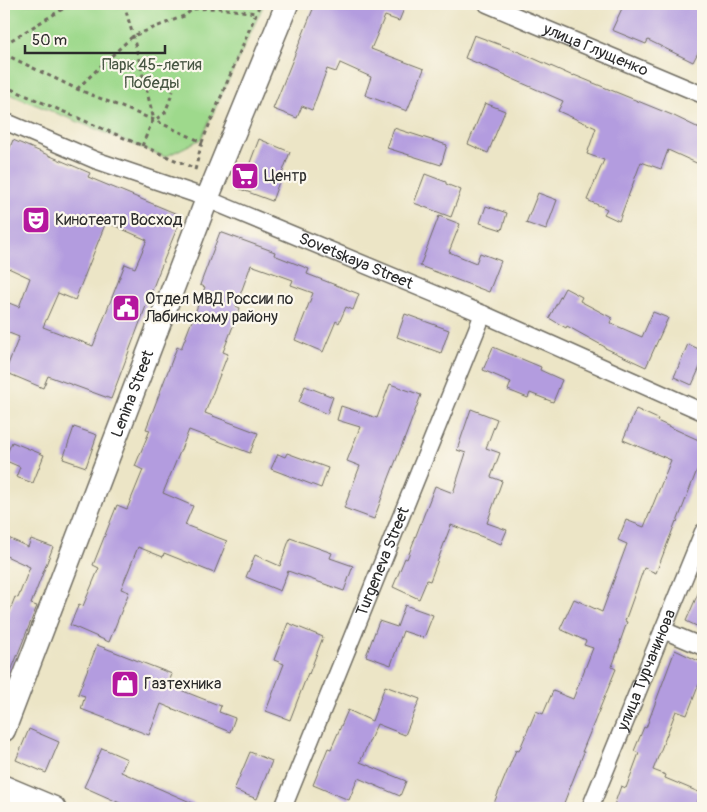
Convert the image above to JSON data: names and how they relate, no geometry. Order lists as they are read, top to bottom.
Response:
{
  "streets": {
    "street": [
      "улица Глущенко",
      "Sovetskaya Street",
      "Lenina Street",
      "Turgeneva Street",
      "улица Турчанинова"
    ]
  },
  "crossings": [
    ["Sovetskaya Street", "Lenina Street"],
    ["Sovetskaya Street", "Turgeneva Street"]
  ],
  "parks": ["Парк 45-летия Победы"],
  "places": {
    "supermarket": ["Центр"],
    "theatre": ["Кинотеатр Восход"],
    "public building": ["Отдел МВД России по Лабинскому району"],
    "shop": ["Газтехника"]
  },
  "scale_bar": "50 m"
}
